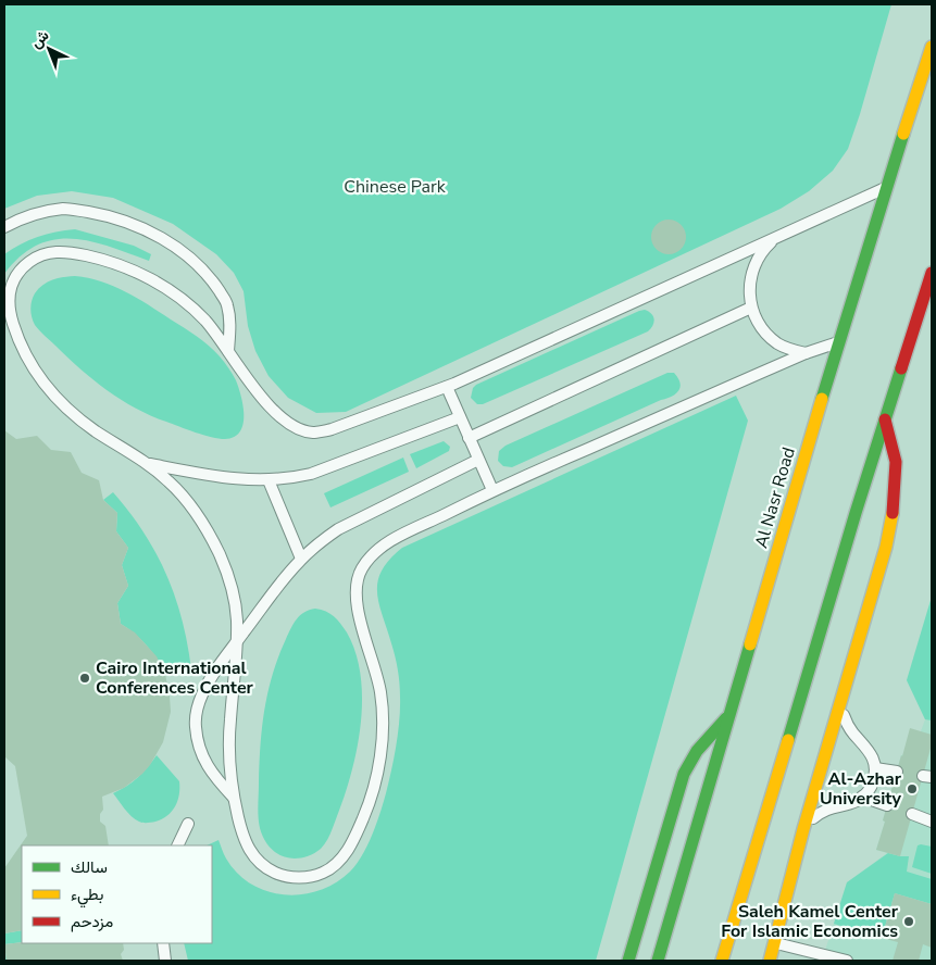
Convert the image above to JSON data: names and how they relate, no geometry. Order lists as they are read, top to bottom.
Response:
{
  "streets": {
    "highway": ["Al Nasr Road"]
  },
  "parks": ["Chinese Park"],
  "places": ["Cairo International Conferences Center", "Al-Azhar University", "Saleh Kamel Center For Islamic Economics"],
  "legend": ["سالك", "بطيء", "مزدحم"],
  "north": "top left"
}
